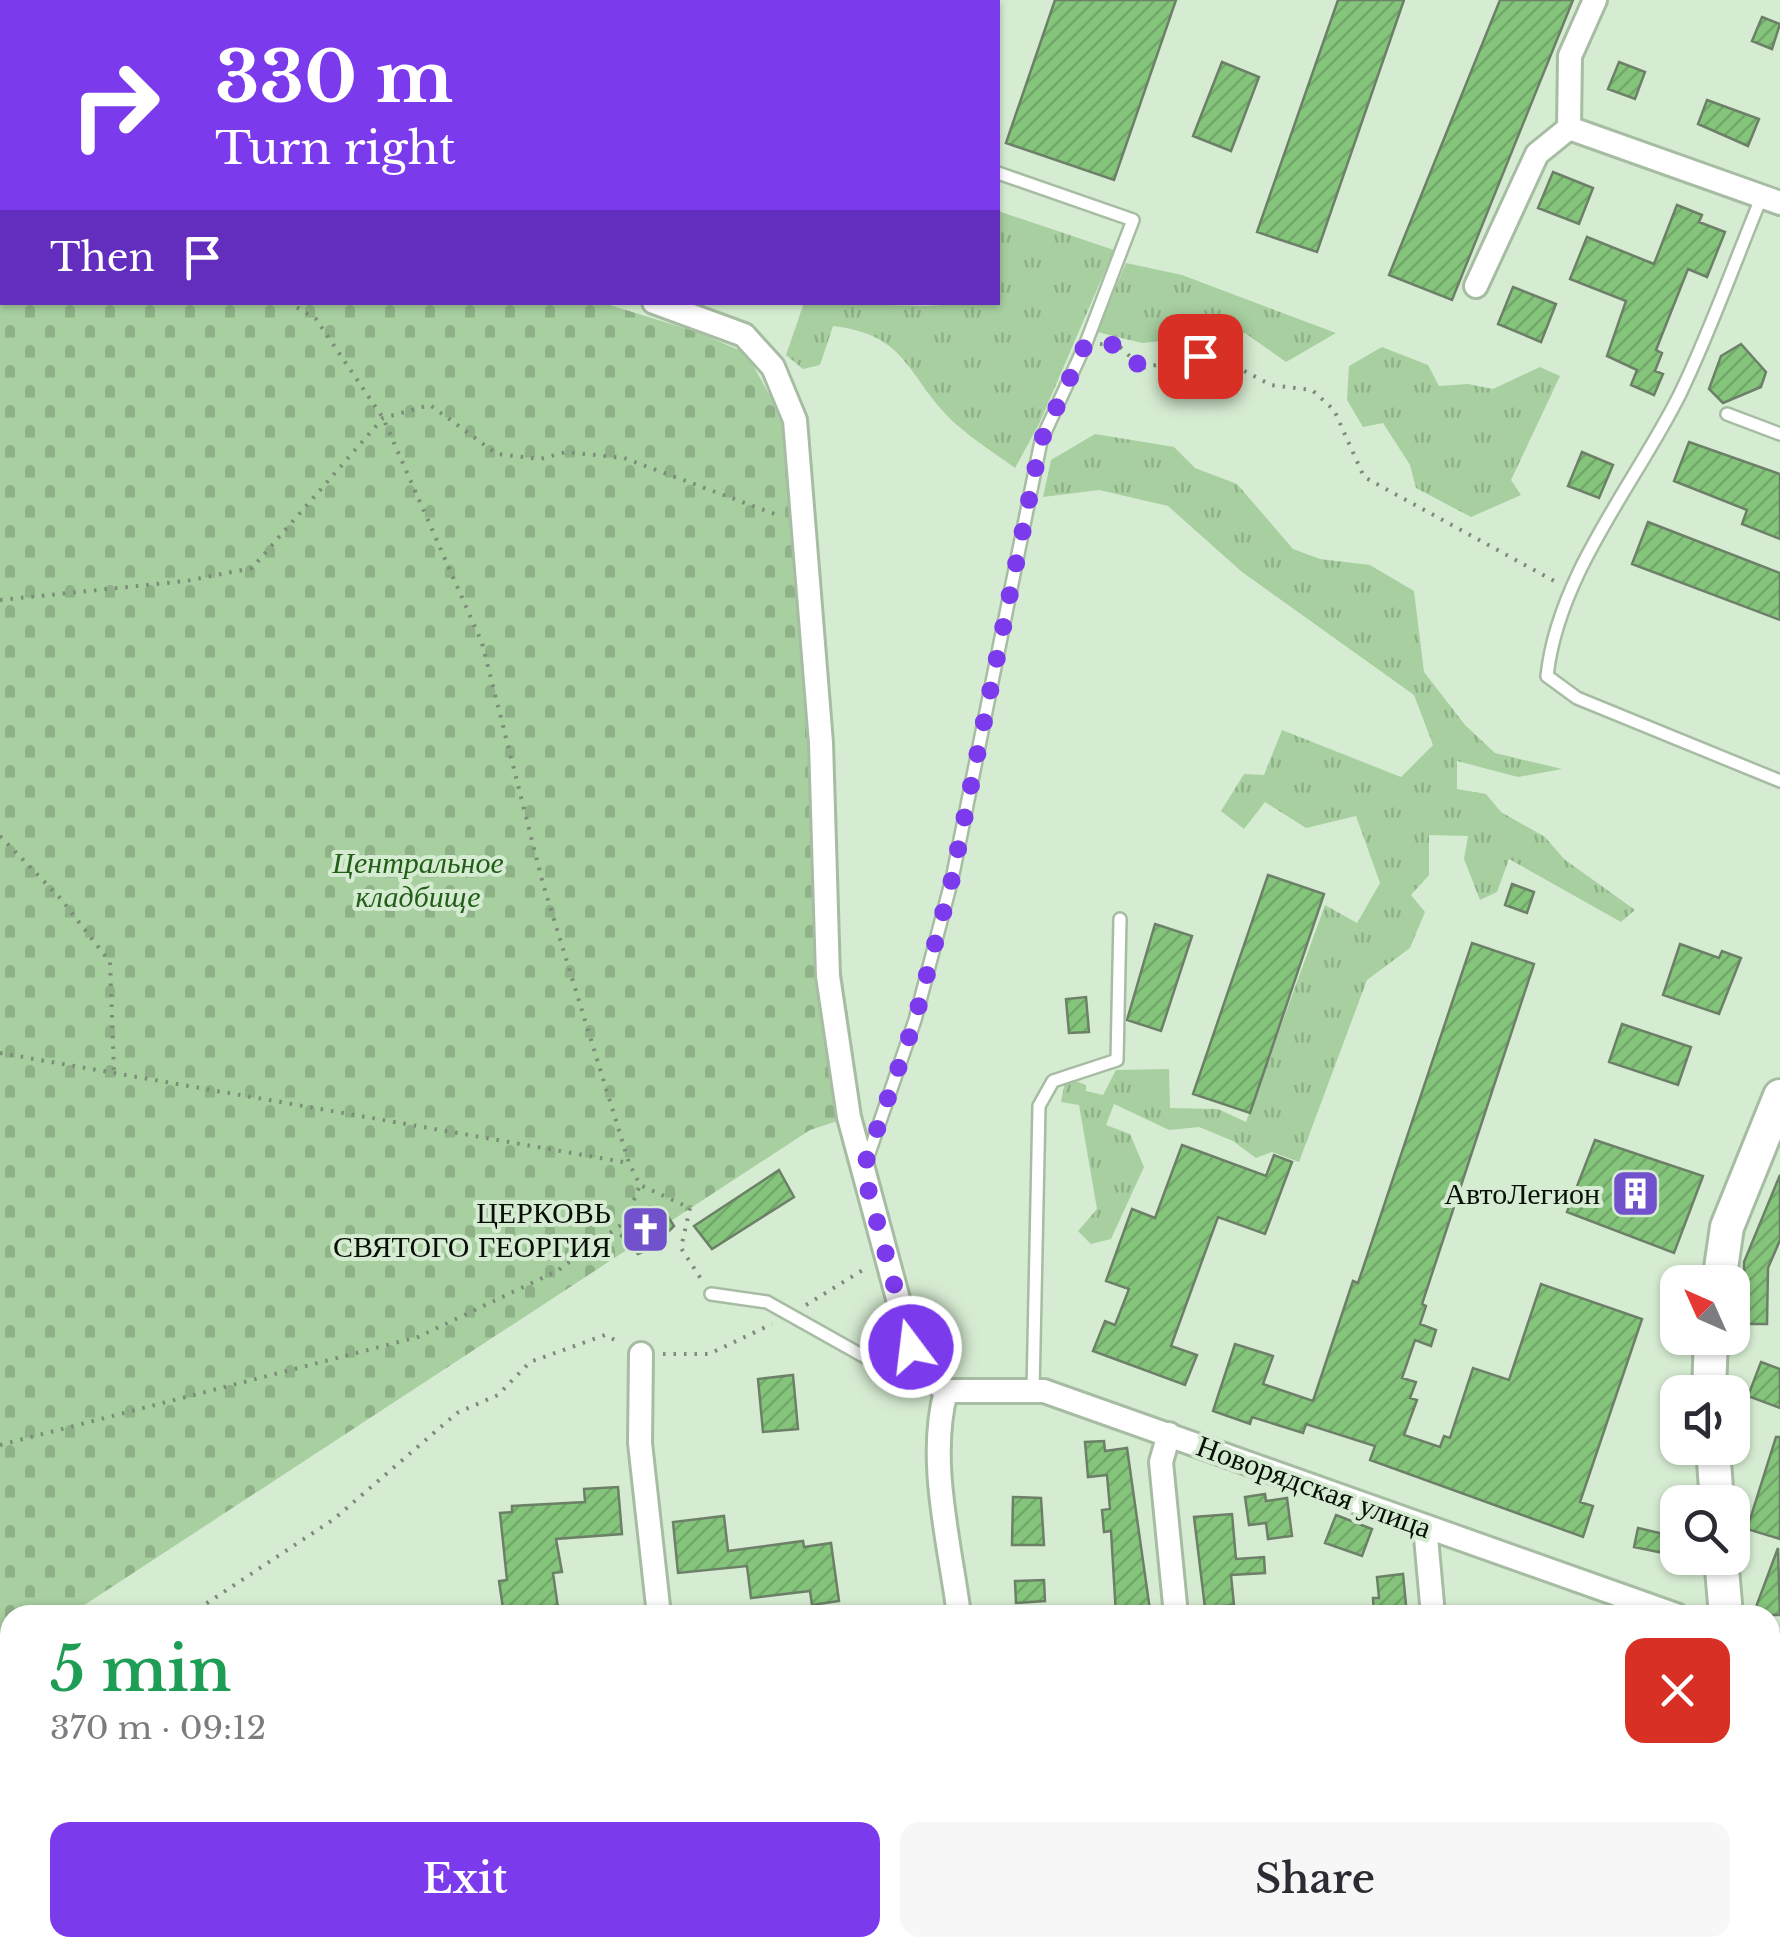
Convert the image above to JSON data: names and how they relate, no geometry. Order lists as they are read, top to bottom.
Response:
{
  "streets": {
    "street": ["Новорядская улица"]
  },
  "parks": ["Центральное кладбище"],
  "places": {
    "building": ["АвтоЛегион"],
    "church": ["ЦЕРКОВЬ СВЯТОГО ГЕОРГИЯ"]
  },
  "north": "top left",
  "page": {
    "turn": ["330 m", "Turn right"],
    "then": "Then",
    "heading": ["5 min", "370 m · 09:12"],
    "buttons": ["Exit", "Share"]
  }
}
